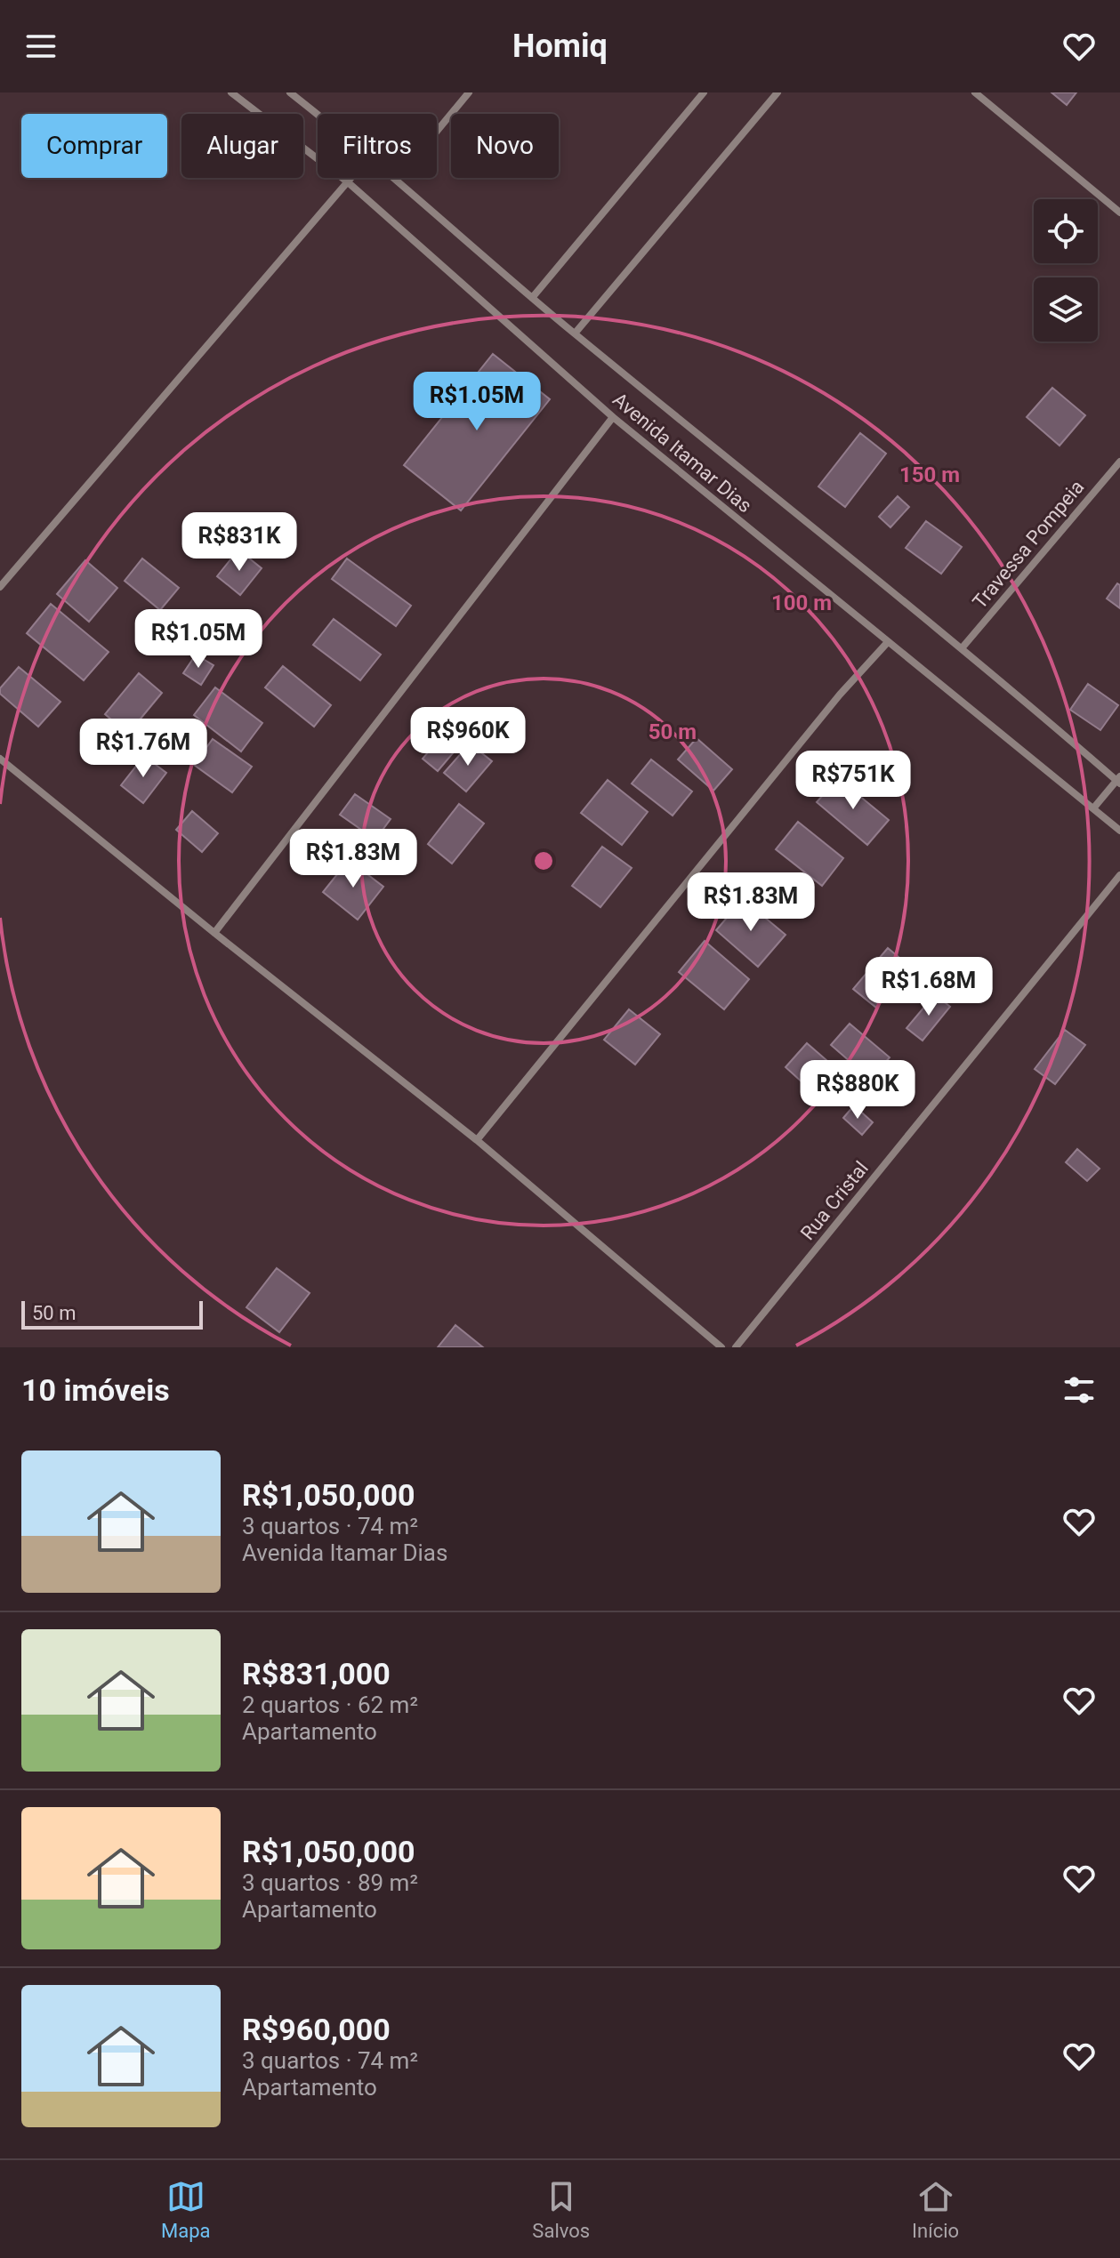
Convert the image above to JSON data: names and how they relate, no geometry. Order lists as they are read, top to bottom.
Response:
{
  "streets": {
    "street": ["Avenida Itamar Dias", "Travessa Pompeia", "Rua Cristal"]
  },
  "crossings": [
    ["Avenida Itamar Dias", "Travessa Pompeia"]
  ],
  "scale_bar": "50 m",
  "page": {
    "header": "Homiq",
    "chip": [
      "Comprar",
      "Alugar",
      "Filtros",
      "Novo"
    ],
    "price": [
      "R$1.05M",
      "R$831K",
      "R$1.05M",
      "R$960K",
      "R$1.76M",
      "R$751K",
      "R$1.83M",
      "R$1.83M",
      "R$1.68M",
      "R$880K"
    ],
    "scale": "50 m",
    "heading": "10 imóveis",
    "list": [
      {
        "name": "R$1,050,000",
        "note": "3 quartos · 74 m² · Avenida Itamar Dias"
      },
      {
        "name": "R$831,000",
        "note": "2 quartos · 62 m² · Apartamento"
      },
      {
        "name": "R$1,050,000",
        "note": "3 quartos · 89 m² · Apartamento"
      },
      {
        "name": "R$960,000",
        "note": "3 quartos · 74 m² · Apartamento"
      }
    ],
    "tabs": ["Mapa", "Salvos", "Início"]
  },
  "rings": ["150 m", "100 m", "50 m"]
}
